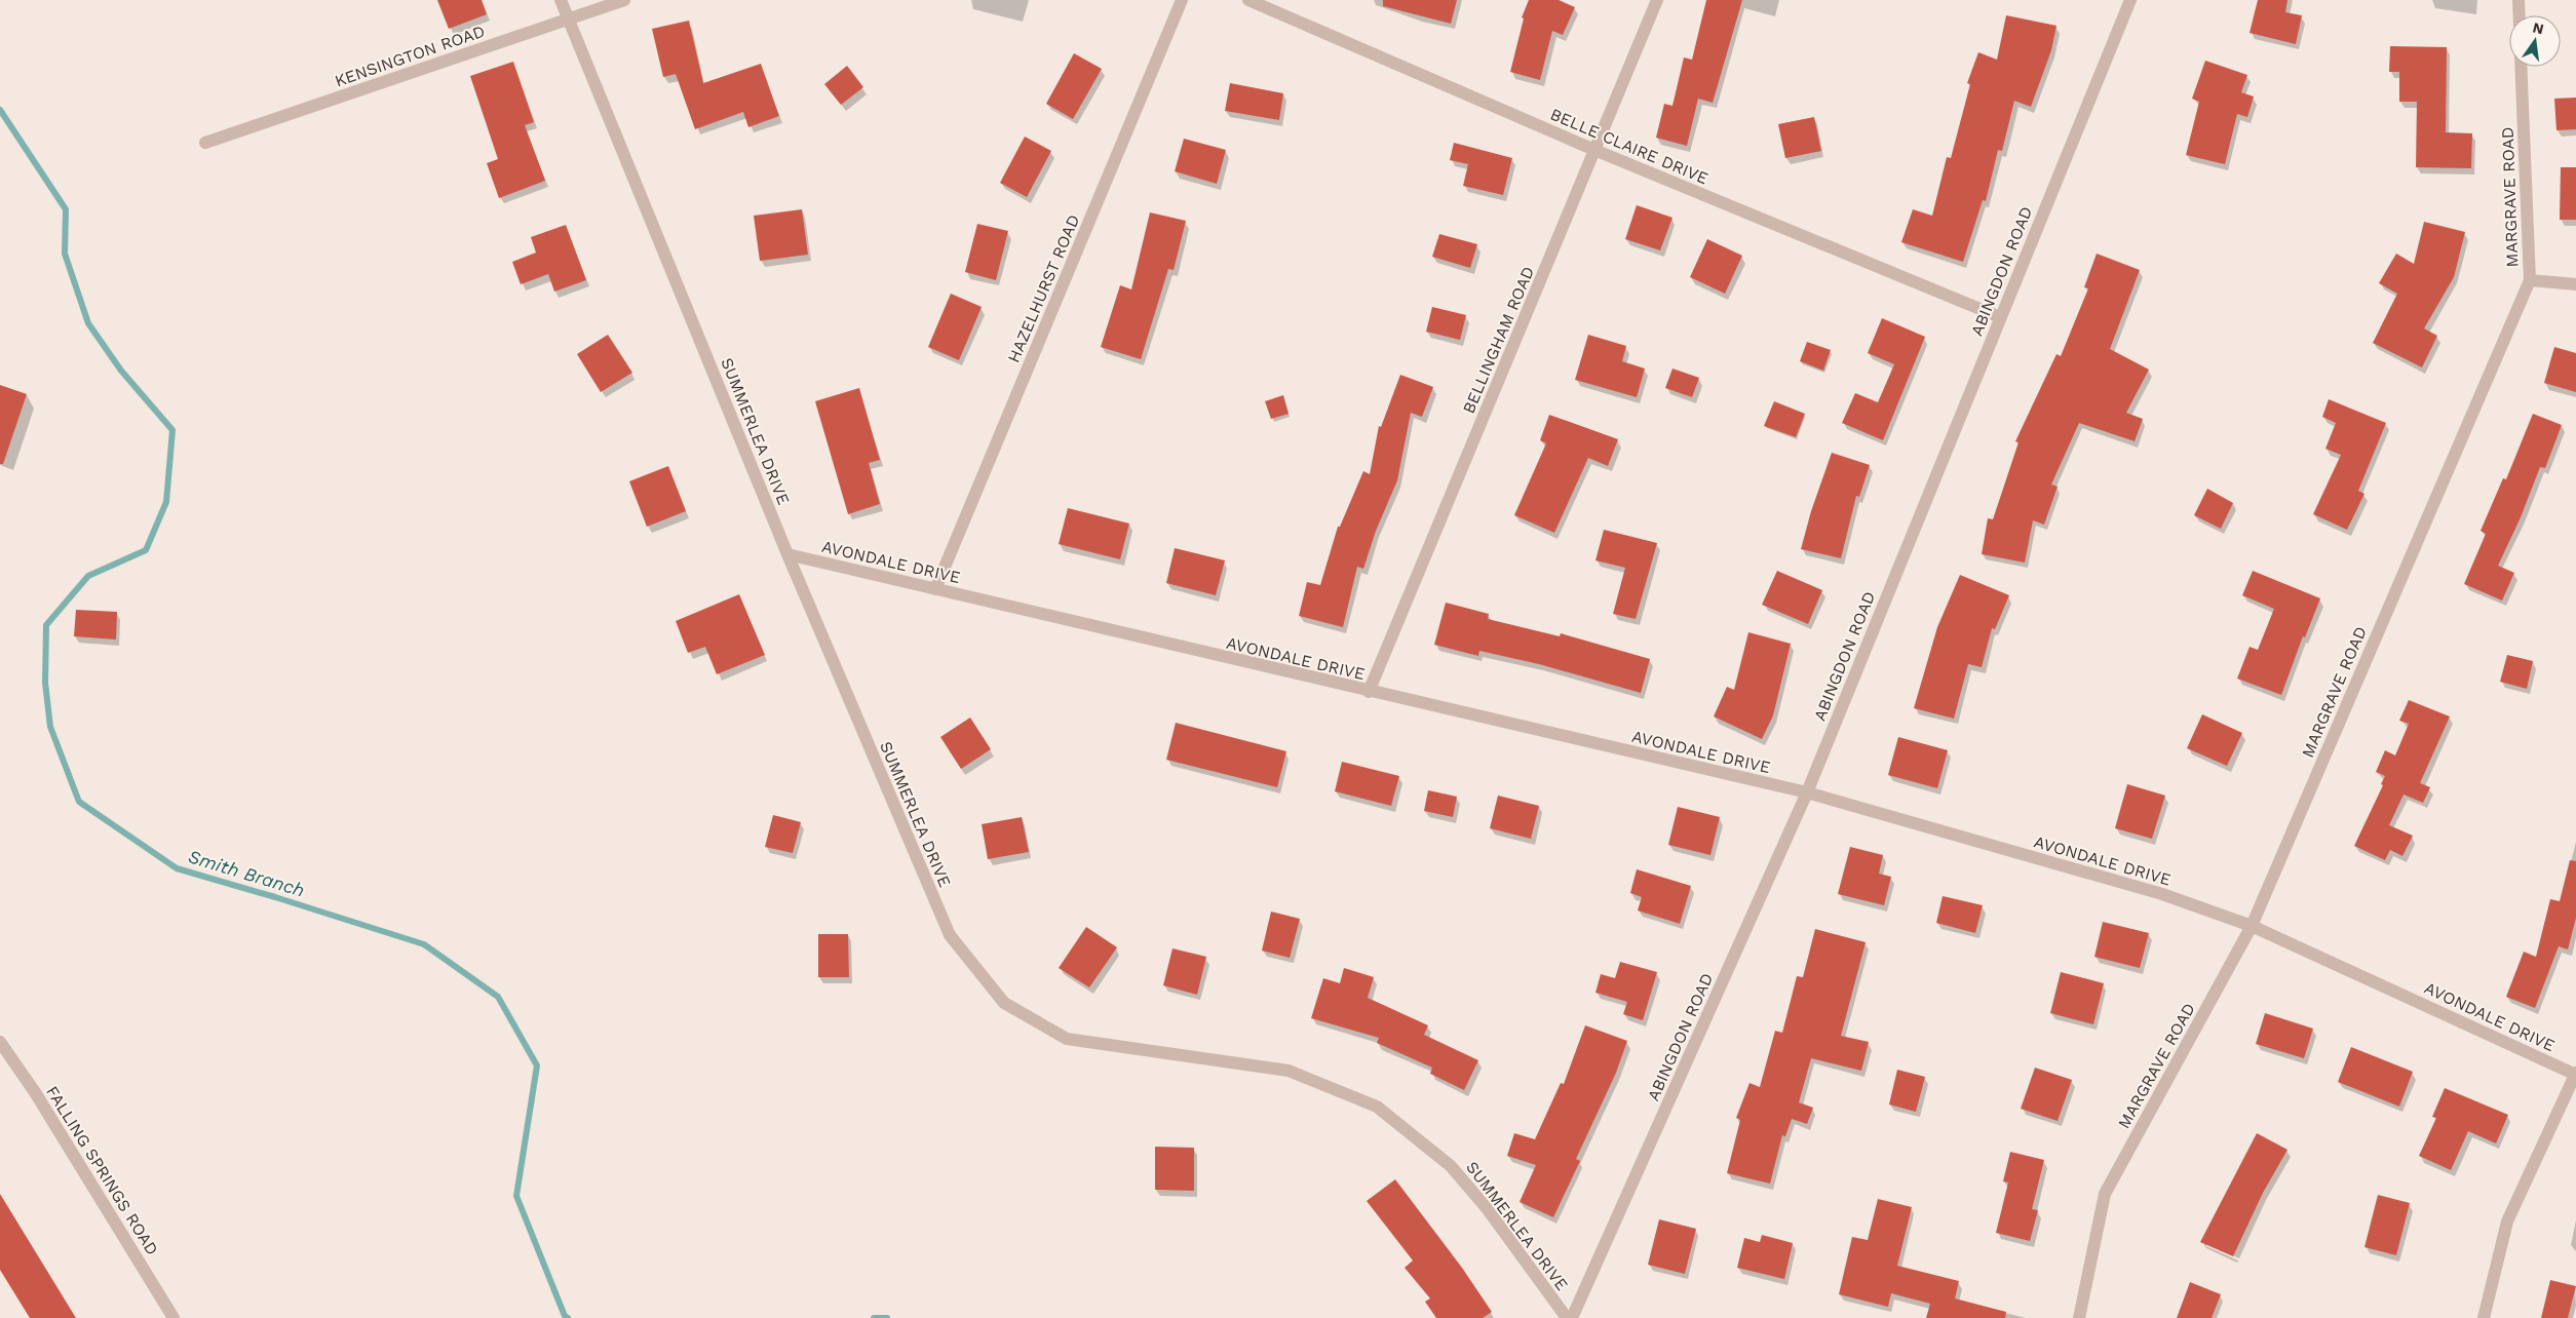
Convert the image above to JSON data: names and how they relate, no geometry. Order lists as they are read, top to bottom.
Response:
{
  "streets": {
    "street": [
      "KENSINGTON ROAD",
      "BELLE CLAIRE DRIVE",
      "MARGRAVE ROAD",
      "ABINGDON ROAD",
      "HAZELHURST ROAD",
      "BELLINGHAM ROAD",
      "SUMMERLEA DRIVE",
      "AVONDALE DRIVE",
      "FALLING SPRINGS ROAD"
    ]
  },
  "crossings": [
    ["KENSINGTON ROAD", "SUMMERLEA DRIVE"],
    ["BELLE CLAIRE DRIVE", "ABINGDON ROAD"],
    ["BELLE CLAIRE DRIVE", "BELLINGHAM ROAD"],
    ["MARGRAVE ROAD", "AVONDALE DRIVE"],
    ["ABINGDON ROAD", "AVONDALE DRIVE"],
    ["HAZELHURST ROAD", "AVONDALE DRIVE"],
    ["BELLINGHAM ROAD", "AVONDALE DRIVE"],
    ["SUMMERLEA DRIVE", "AVONDALE DRIVE"]
  ],
  "water": ["Smith Branch"],
  "north": "top"
}
